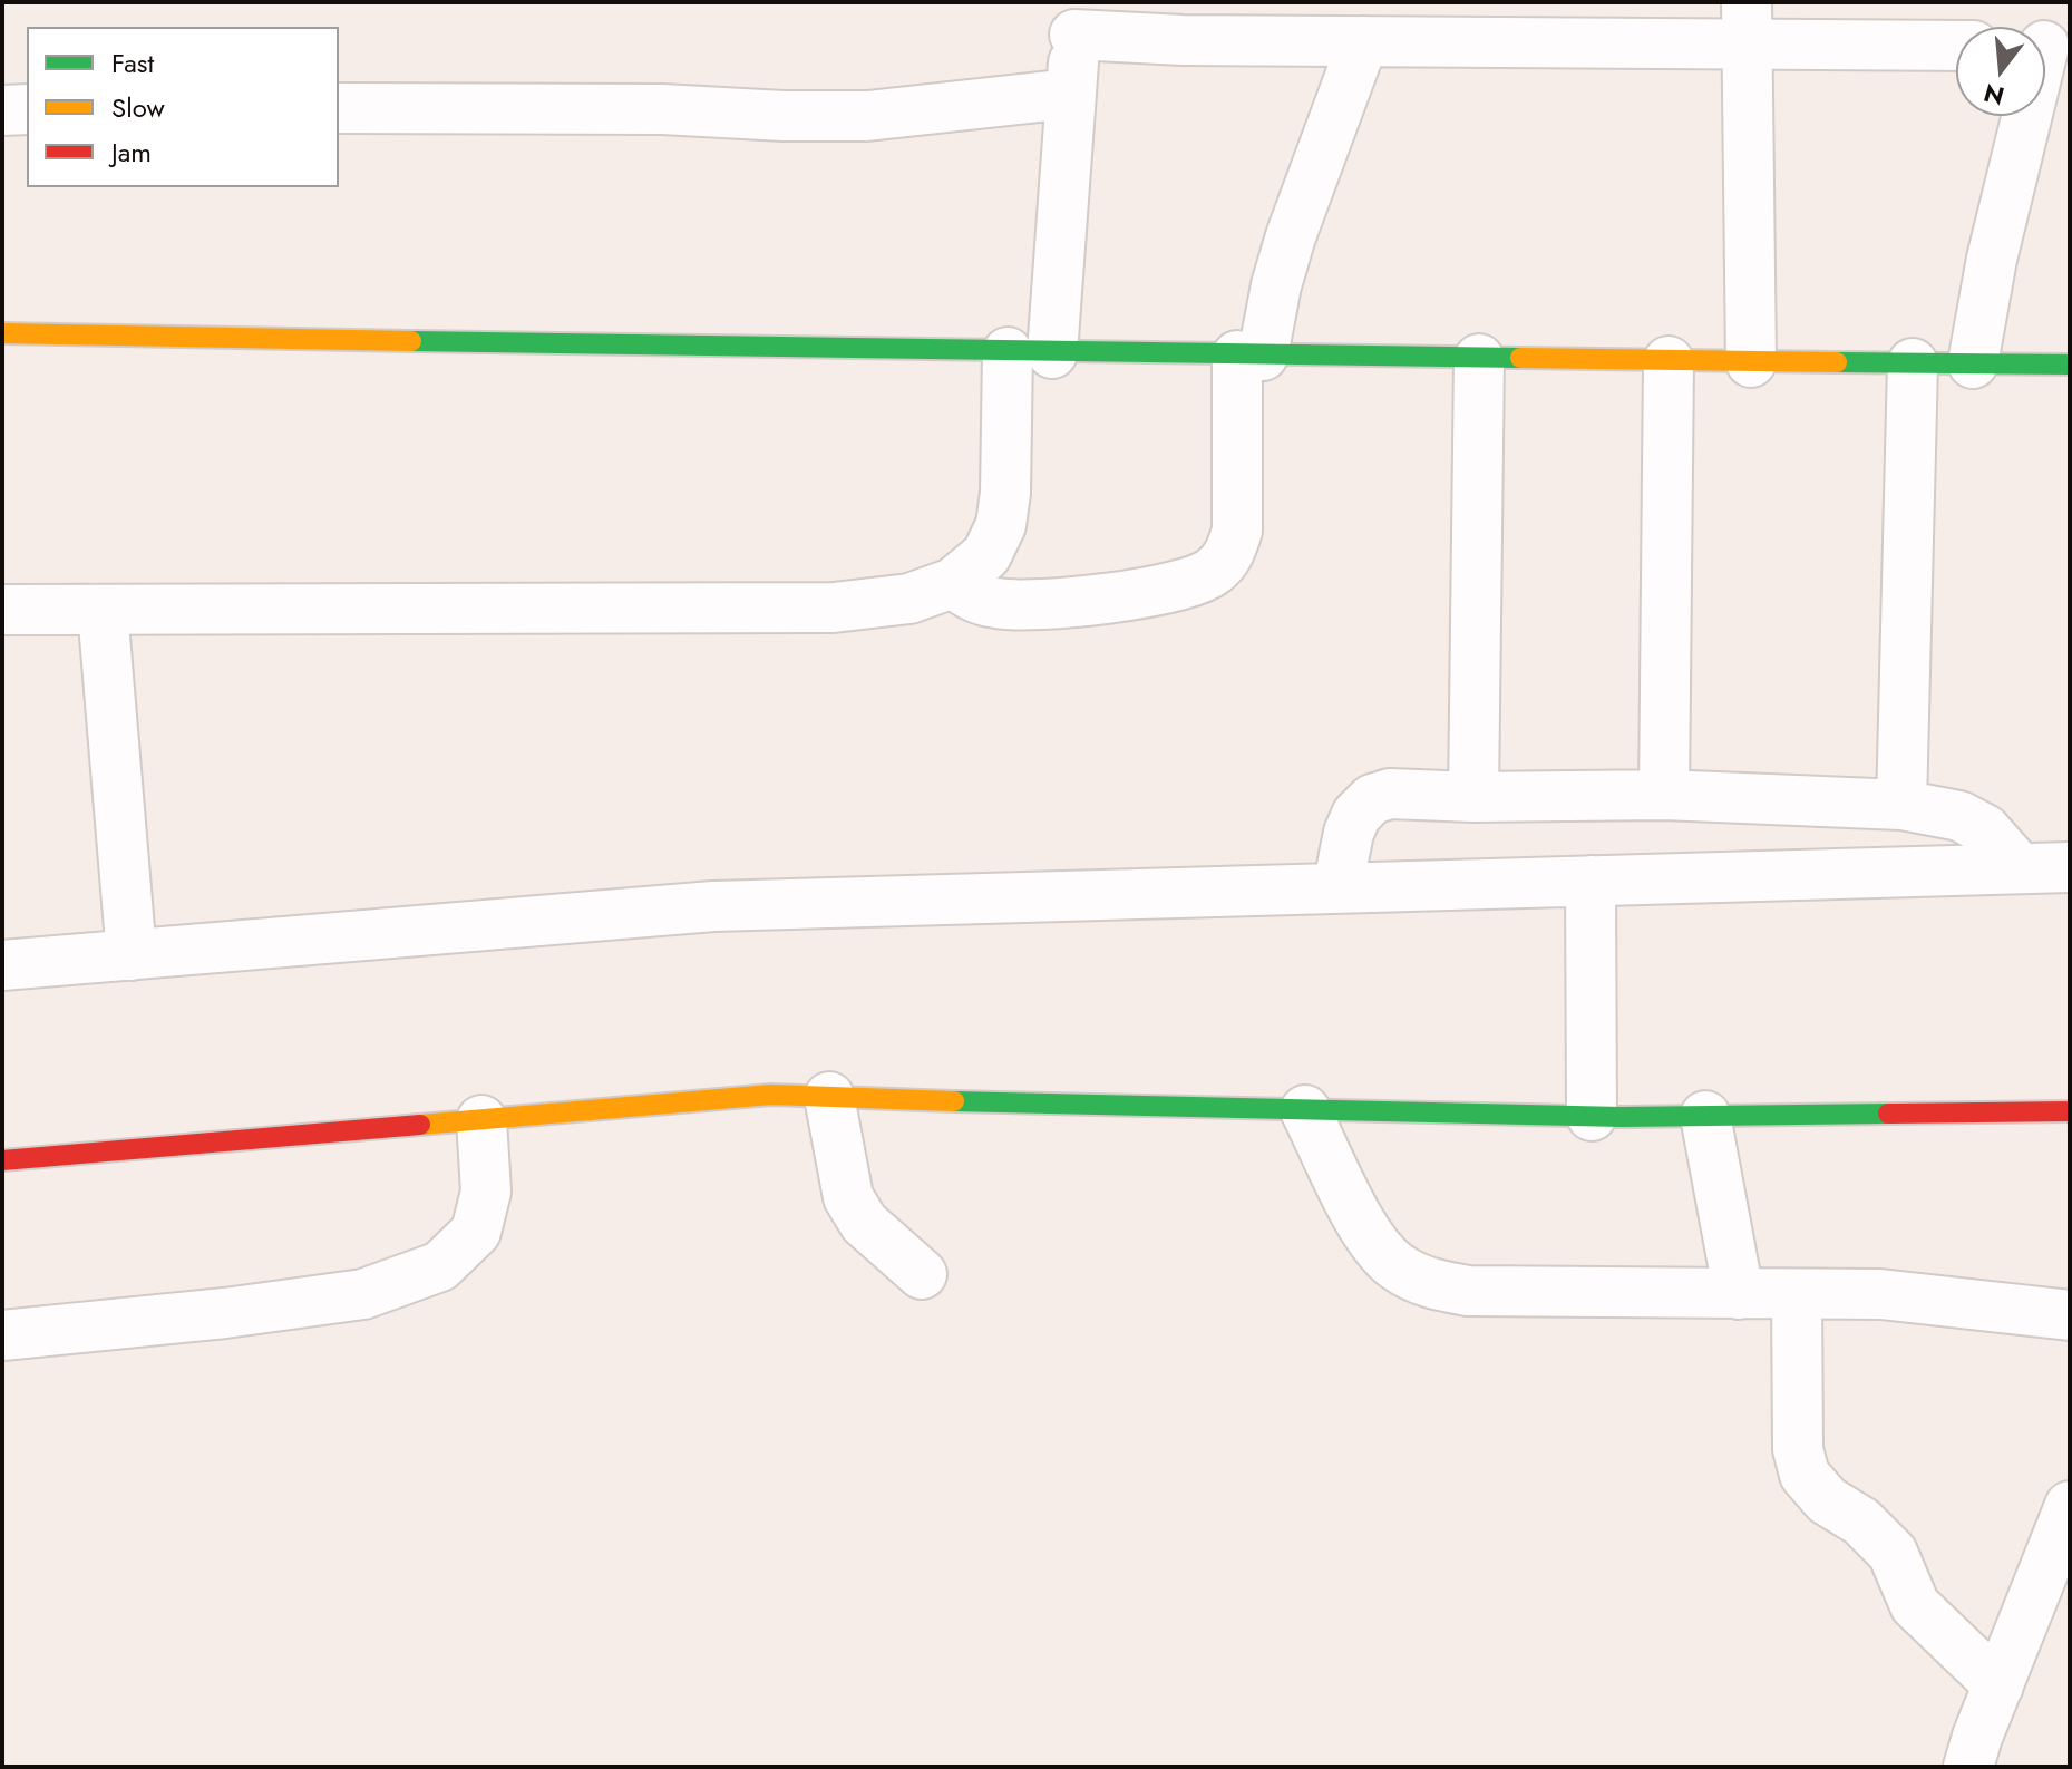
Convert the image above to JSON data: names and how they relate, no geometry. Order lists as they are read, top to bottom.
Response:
{
  "legend": ["Fast", "Slow", "Jam"],
  "north": "bottom"
}
